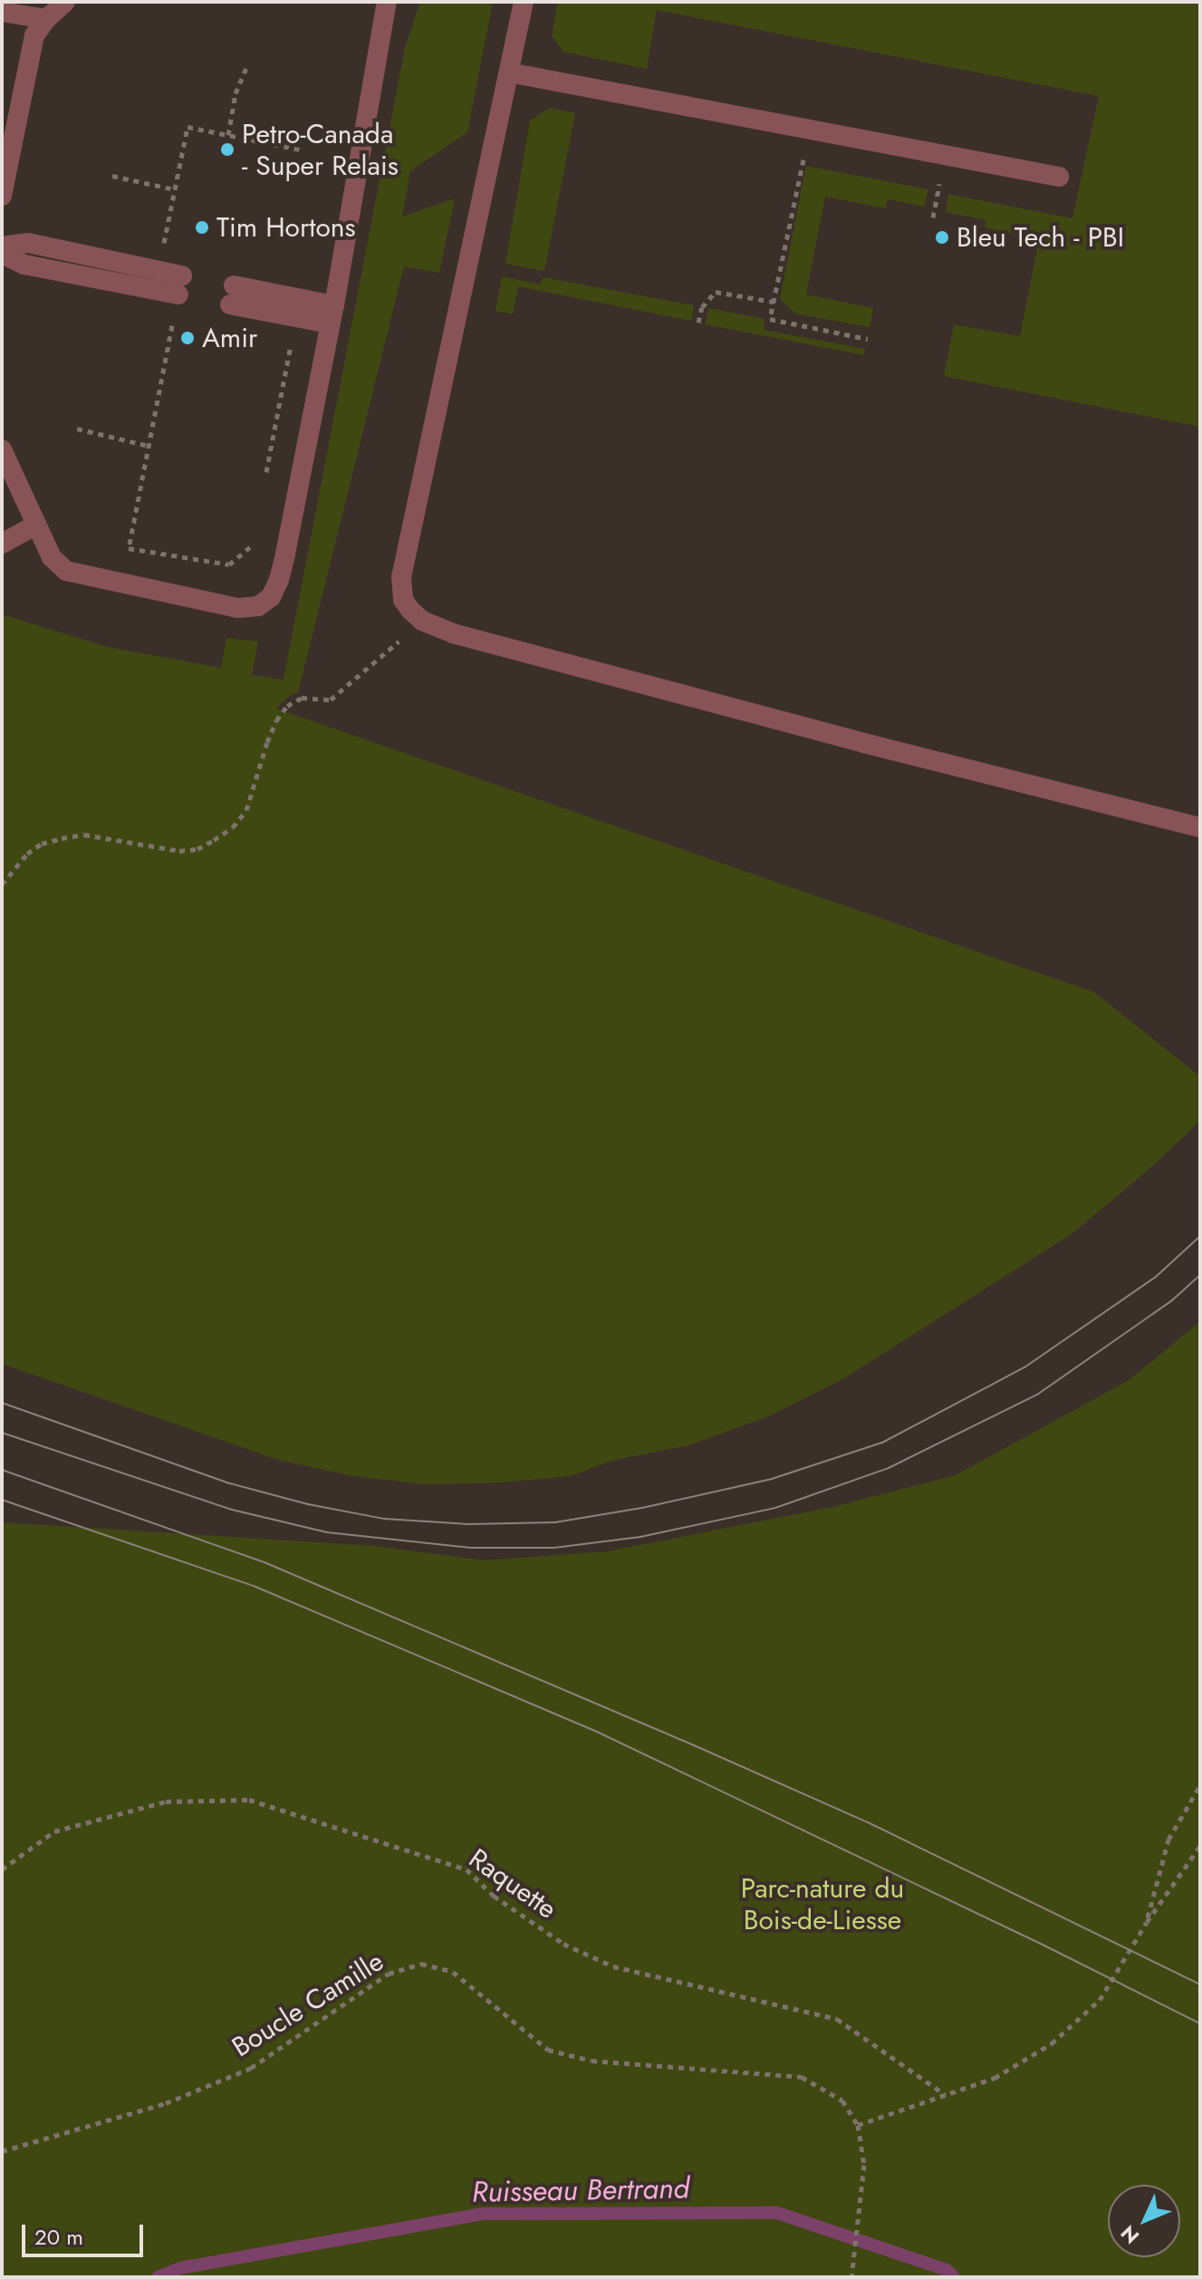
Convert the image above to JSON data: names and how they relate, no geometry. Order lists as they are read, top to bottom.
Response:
{
  "streets": {
    "path": ["Raquette", "Boucle Camille"]
  },
  "water": ["Ruisseau Bertrand"],
  "parks": ["Parc-nature du Bois-de-Liesse"],
  "places": [
    "Petro-Canada - Super Relais",
    "Tim Hortons",
    "Bleu Tech - PBI",
    "Amir"
  ],
  "scale_bar": "20 m",
  "north": "bottom left"
}
